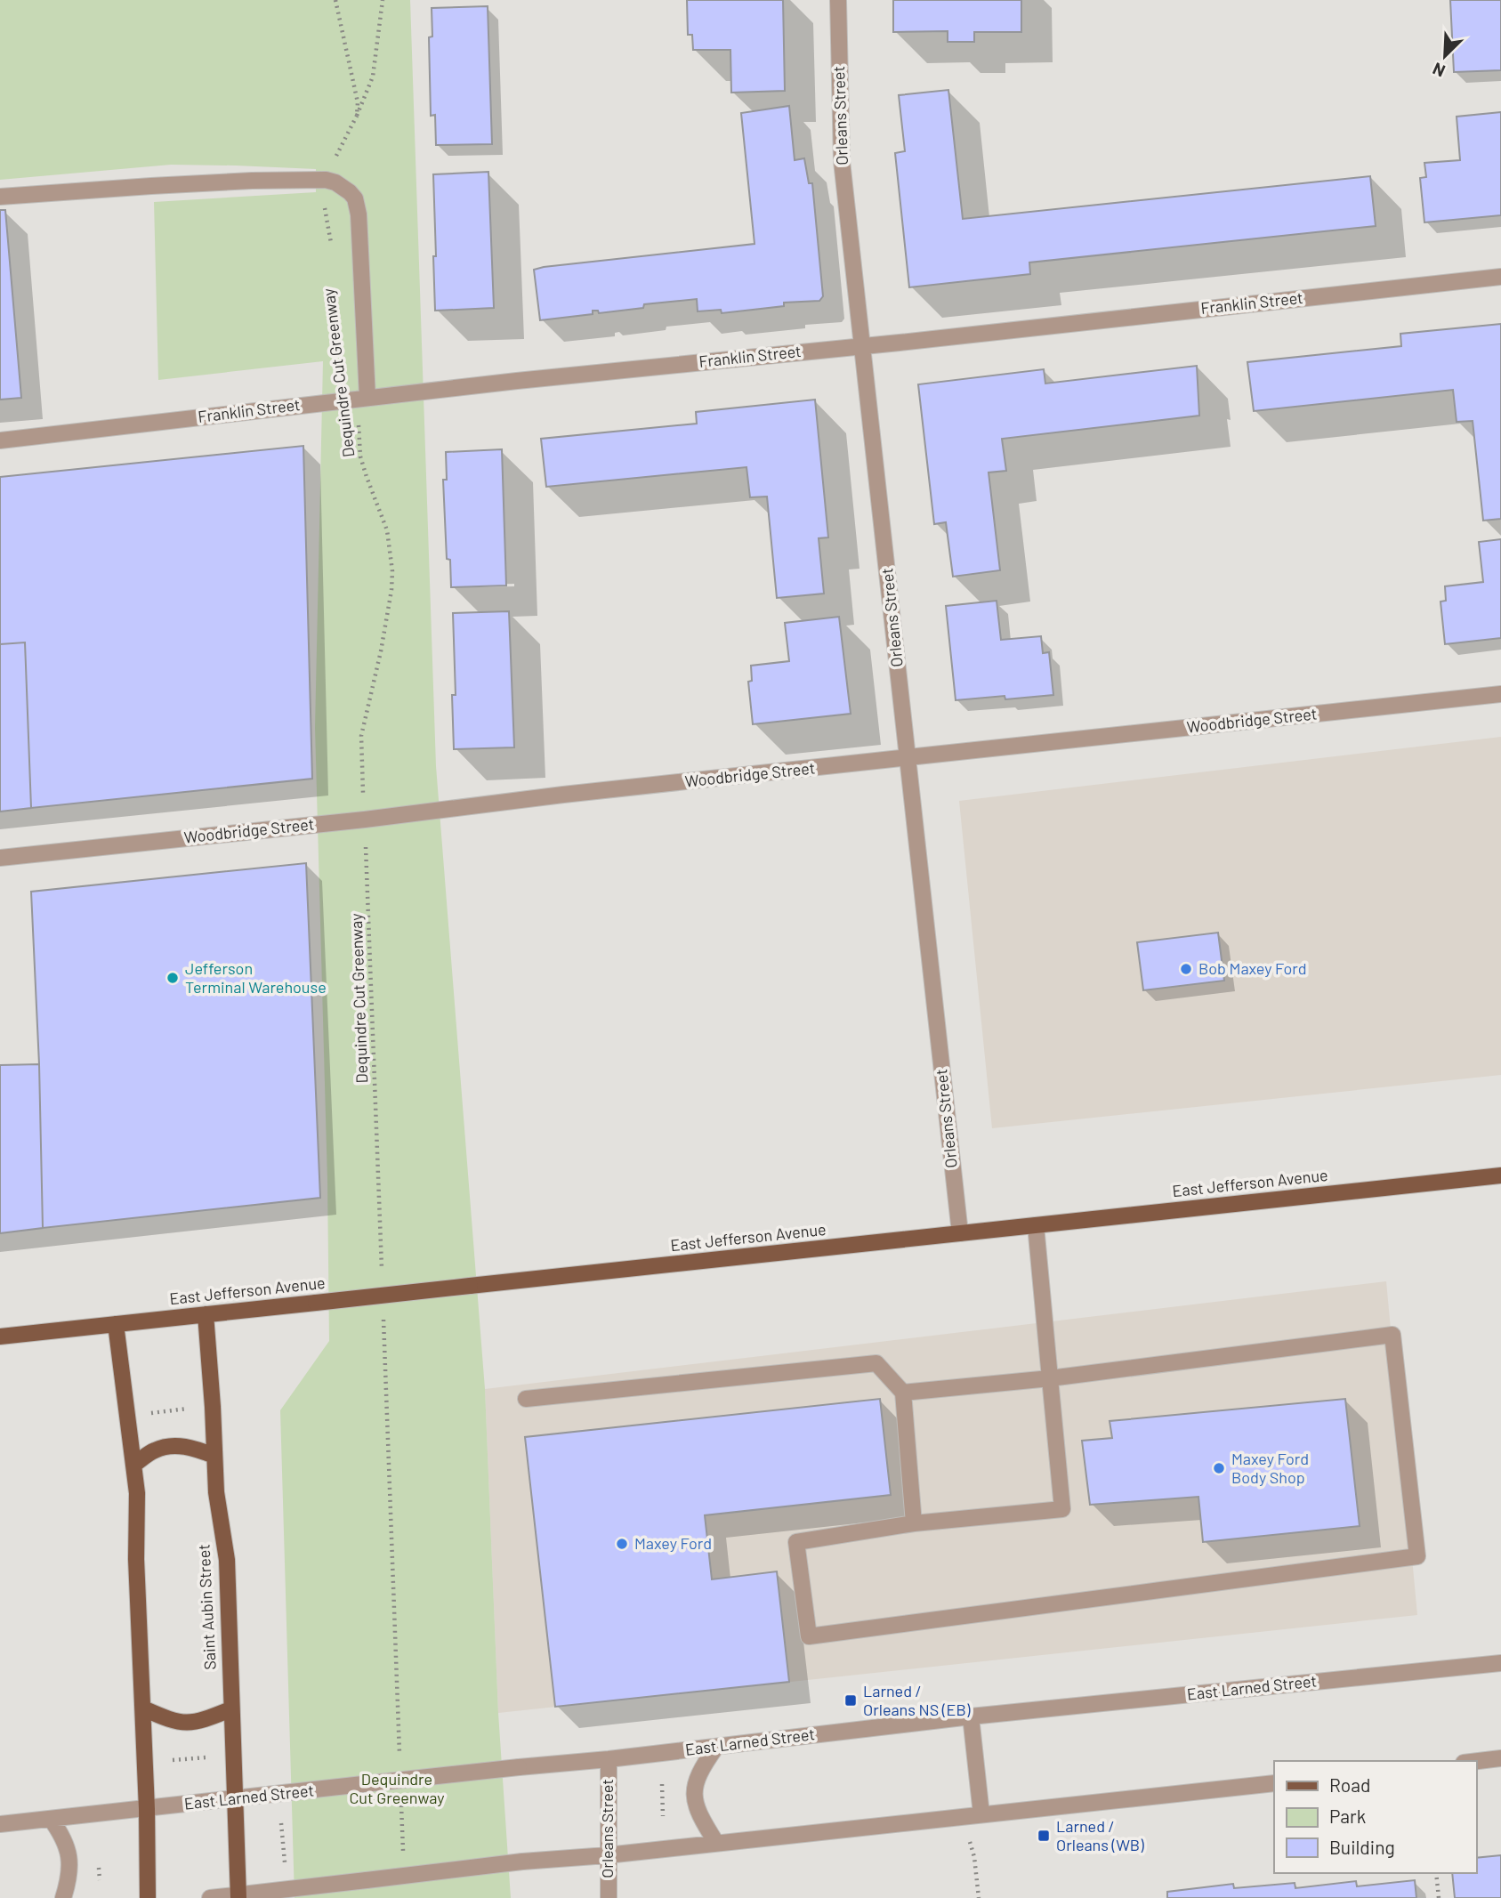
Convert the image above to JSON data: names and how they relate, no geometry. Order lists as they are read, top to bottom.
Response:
{
  "streets": {
    "main road": ["East Jefferson Avenue", "Saint Aubin Street"],
    "street": [
      "Orleans Street",
      "Franklin Street",
      "Woodbridge Street",
      "East Larned Street"
    ],
    "path": ["Dequindre Cut Greenway"]
  },
  "crossings": [
    ["Orleans Street", "Franklin Street"],
    ["Orleans Street", "Woodbridge Street"],
    ["Orleans Street", "East Jefferson Avenue"],
    ["Orleans Street", "East Larned Street"],
    ["Franklin Street", "Dequindre Cut Greenway"],
    ["Dequindre Cut Greenway", "Woodbridge Street"],
    ["East Jefferson Avenue", "Saint Aubin Street"],
    ["Saint Aubin Street", "East Larned Street"]
  ],
  "parks": ["Dequindre Cut Greenway"],
  "places": {
    "other": [
      "Bob Maxey Ford",
      "Jefferson Terminal Warehouse",
      "Maxey Ford Body Shop",
      "Maxey Ford"
    ],
    "transit": ["Larned / Orleans NS (EB)", "Larned / Orleans (WB)"]
  },
  "legend": ["Road", "Park", "Building"],
  "north": "bottom left"
}
